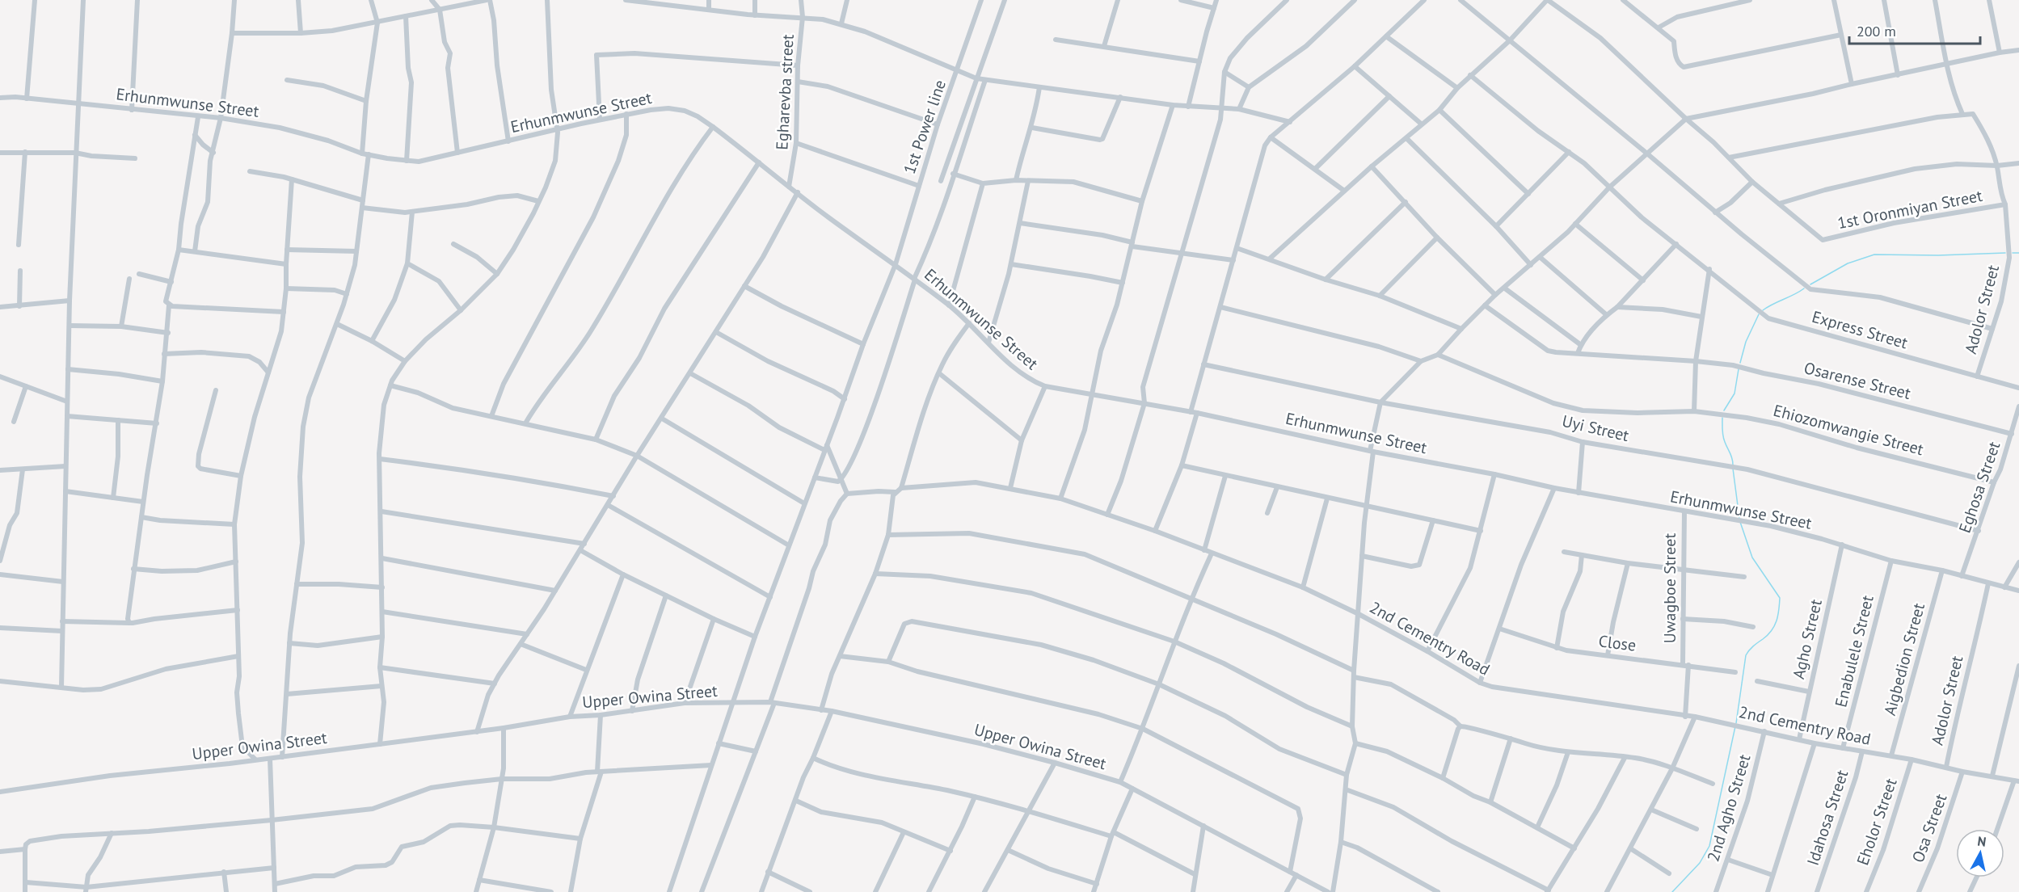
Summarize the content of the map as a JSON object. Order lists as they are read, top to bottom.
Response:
{
  "streets": {
    "street": [
      "Egharevba street",
      "Erhunmwunse Street",
      "1st Power line",
      "1st Oronmiyan Street",
      "Adolor Street",
      "Express Street",
      "Osarense Street",
      "Uyi Street",
      "Ehiozomwangie Street",
      "Eghosa Street",
      "Uwagboe Street",
      "2nd Cementry Road",
      "Agho Street",
      "Close",
      "Enabulele Street",
      "Aigbedion Street",
      "Upper Owina Street",
      "2nd Agho Street",
      "Idahosa Street",
      "Eholor Street",
      "Osa Street"
    ]
  },
  "crossings": [
    ["Egharevba street", "Erhunmwunse Street"],
    ["Erhunmwunse Street", "1st Power line"],
    ["Erhunmwunse Street", "Adolor Street"],
    ["Erhunmwunse Street", "Eghosa Street"],
    ["Erhunmwunse Street", "Uwagboe Street"],
    ["Erhunmwunse Street", "Agho Street"],
    ["Erhunmwunse Street", "Enabulele Street"],
    ["Erhunmwunse Street", "Aigbedion Street"],
    ["1st Power line", "Upper Owina Street"],
    ["1st Oronmiyan Street", "Adolor Street"],
    ["Adolor Street", "Express Street"],
    ["Adolor Street", "2nd Cementry Road"],
    ["Osarense Street", "Eghosa Street"],
    ["Uyi Street", "Eghosa Street"],
    ["Ehiozomwangie Street", "Eghosa Street"],
    ["Uwagboe Street", "2nd Cementry Road"],
    ["Uwagboe Street", "Close"],
    ["2nd Cementry Road", "Agho Street"],
    ["2nd Cementry Road", "Enabulele Street"],
    ["2nd Cementry Road", "Aigbedion Street"],
    ["2nd Cementry Road", "2nd Agho Street"],
    ["2nd Cementry Road", "Idahosa Street"],
    ["2nd Cementry Road", "Eholor Street"],
    ["2nd Cementry Road", "Osa Street"]
  ],
  "scale_bar": "200 m",
  "north": "top"
}
